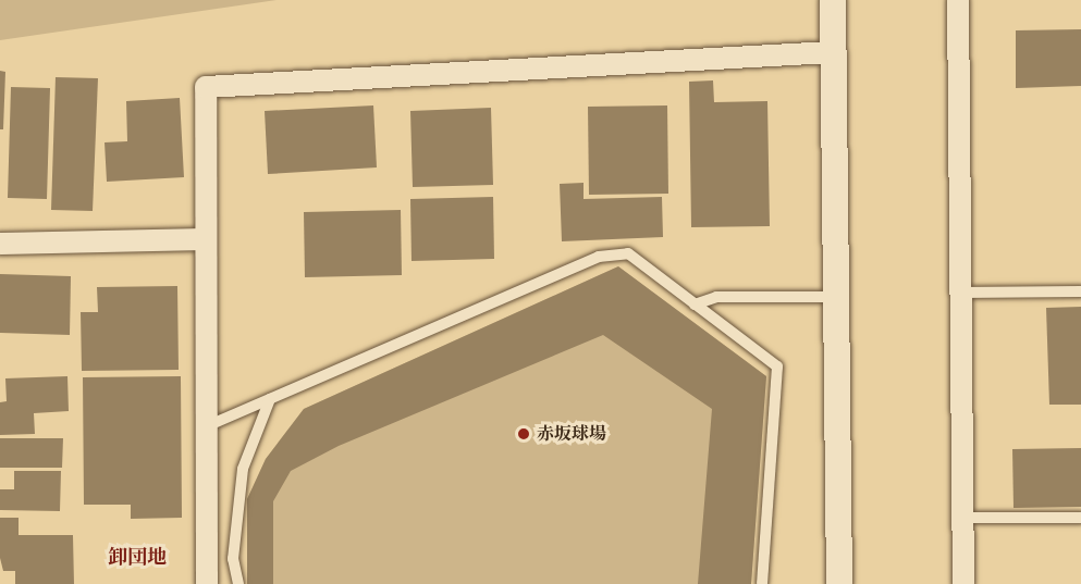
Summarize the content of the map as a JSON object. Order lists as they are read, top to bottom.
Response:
{
  "districts": ["卸団地"],
  "places": ["赤坂球場"]
}
